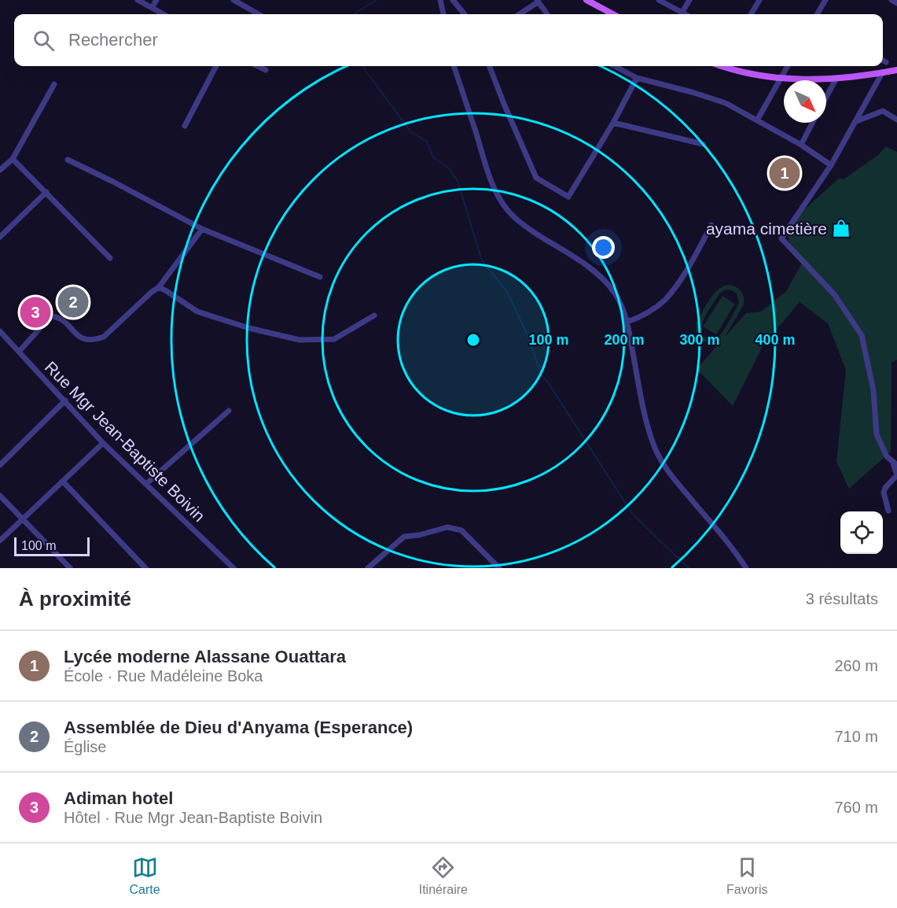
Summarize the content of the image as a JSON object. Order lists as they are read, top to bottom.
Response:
{
  "streets": {
    "street": ["Rue Mgr Jean-Baptiste Boivin"]
  },
  "places": {
    "shop": ["ayama cimetière"]
  },
  "scale_bar": "100 m",
  "north": "bottom right",
  "page": {
    "search": "Rechercher",
    "pins": ["1", "2", "3"],
    "scale": "100 m",
    "heading": ["À proximité", "3 résultats"],
    "list": [
      {
        "mark": "1",
        "name": "Lycée moderne Alassane Ouattara",
        "note": "École · Rue Madéleine Boka",
        "value": "260 m"
      },
      {
        "mark": "2",
        "name": "Assemblée de Dieu d'Anyama (Esperance)",
        "note": "Église",
        "value": "710 m"
      },
      {
        "mark": "3",
        "name": "Adiman hotel",
        "note": "Hôtel · Rue Mgr Jean-Baptiste Boivin",
        "value": "760 m"
      }
    ],
    "nav": ["Carte", "Itinéraire", "Favoris"]
  },
  "rings": [
    "100 m",
    "200 m",
    "300 m",
    "400 m"
  ]
}
